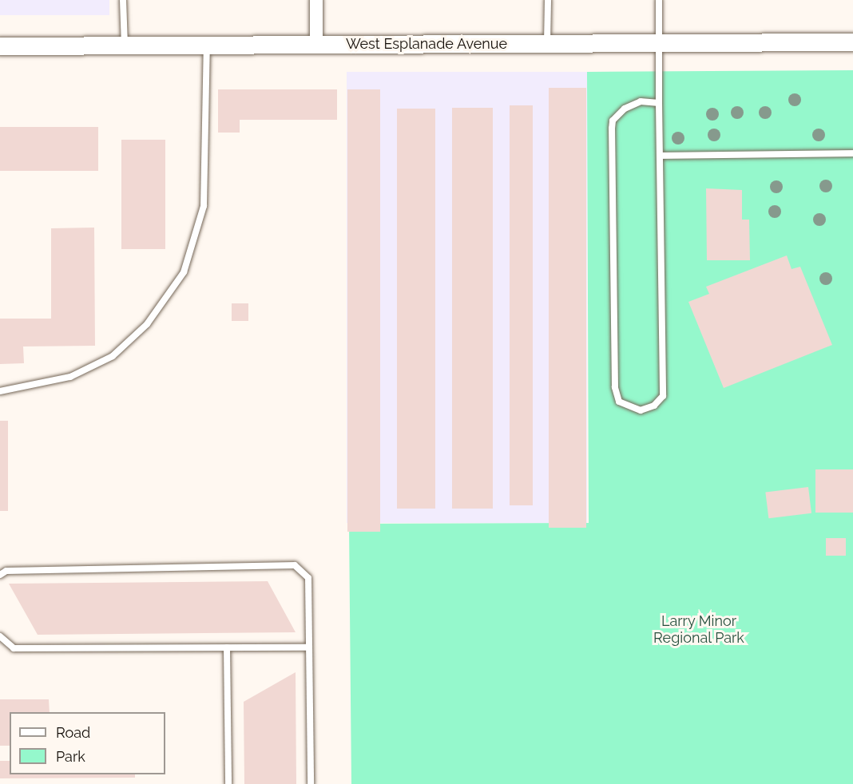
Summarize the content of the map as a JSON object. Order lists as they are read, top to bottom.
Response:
{
  "streets": {
    "main road": ["West Esplanade Avenue"]
  },
  "parks": ["Larry Minor Regional Park"],
  "legend": ["Road", "Park"]
}
